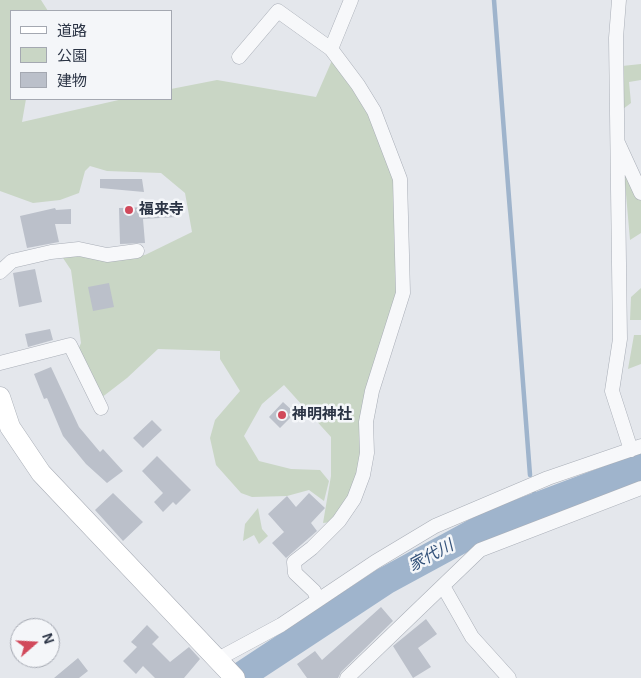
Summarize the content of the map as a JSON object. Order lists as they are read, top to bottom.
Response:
{
  "water": ["家代川"],
  "places": ["福来寺", "神明神社"],
  "legend": ["道路", "公園", "建物"],
  "north": "right"
}
